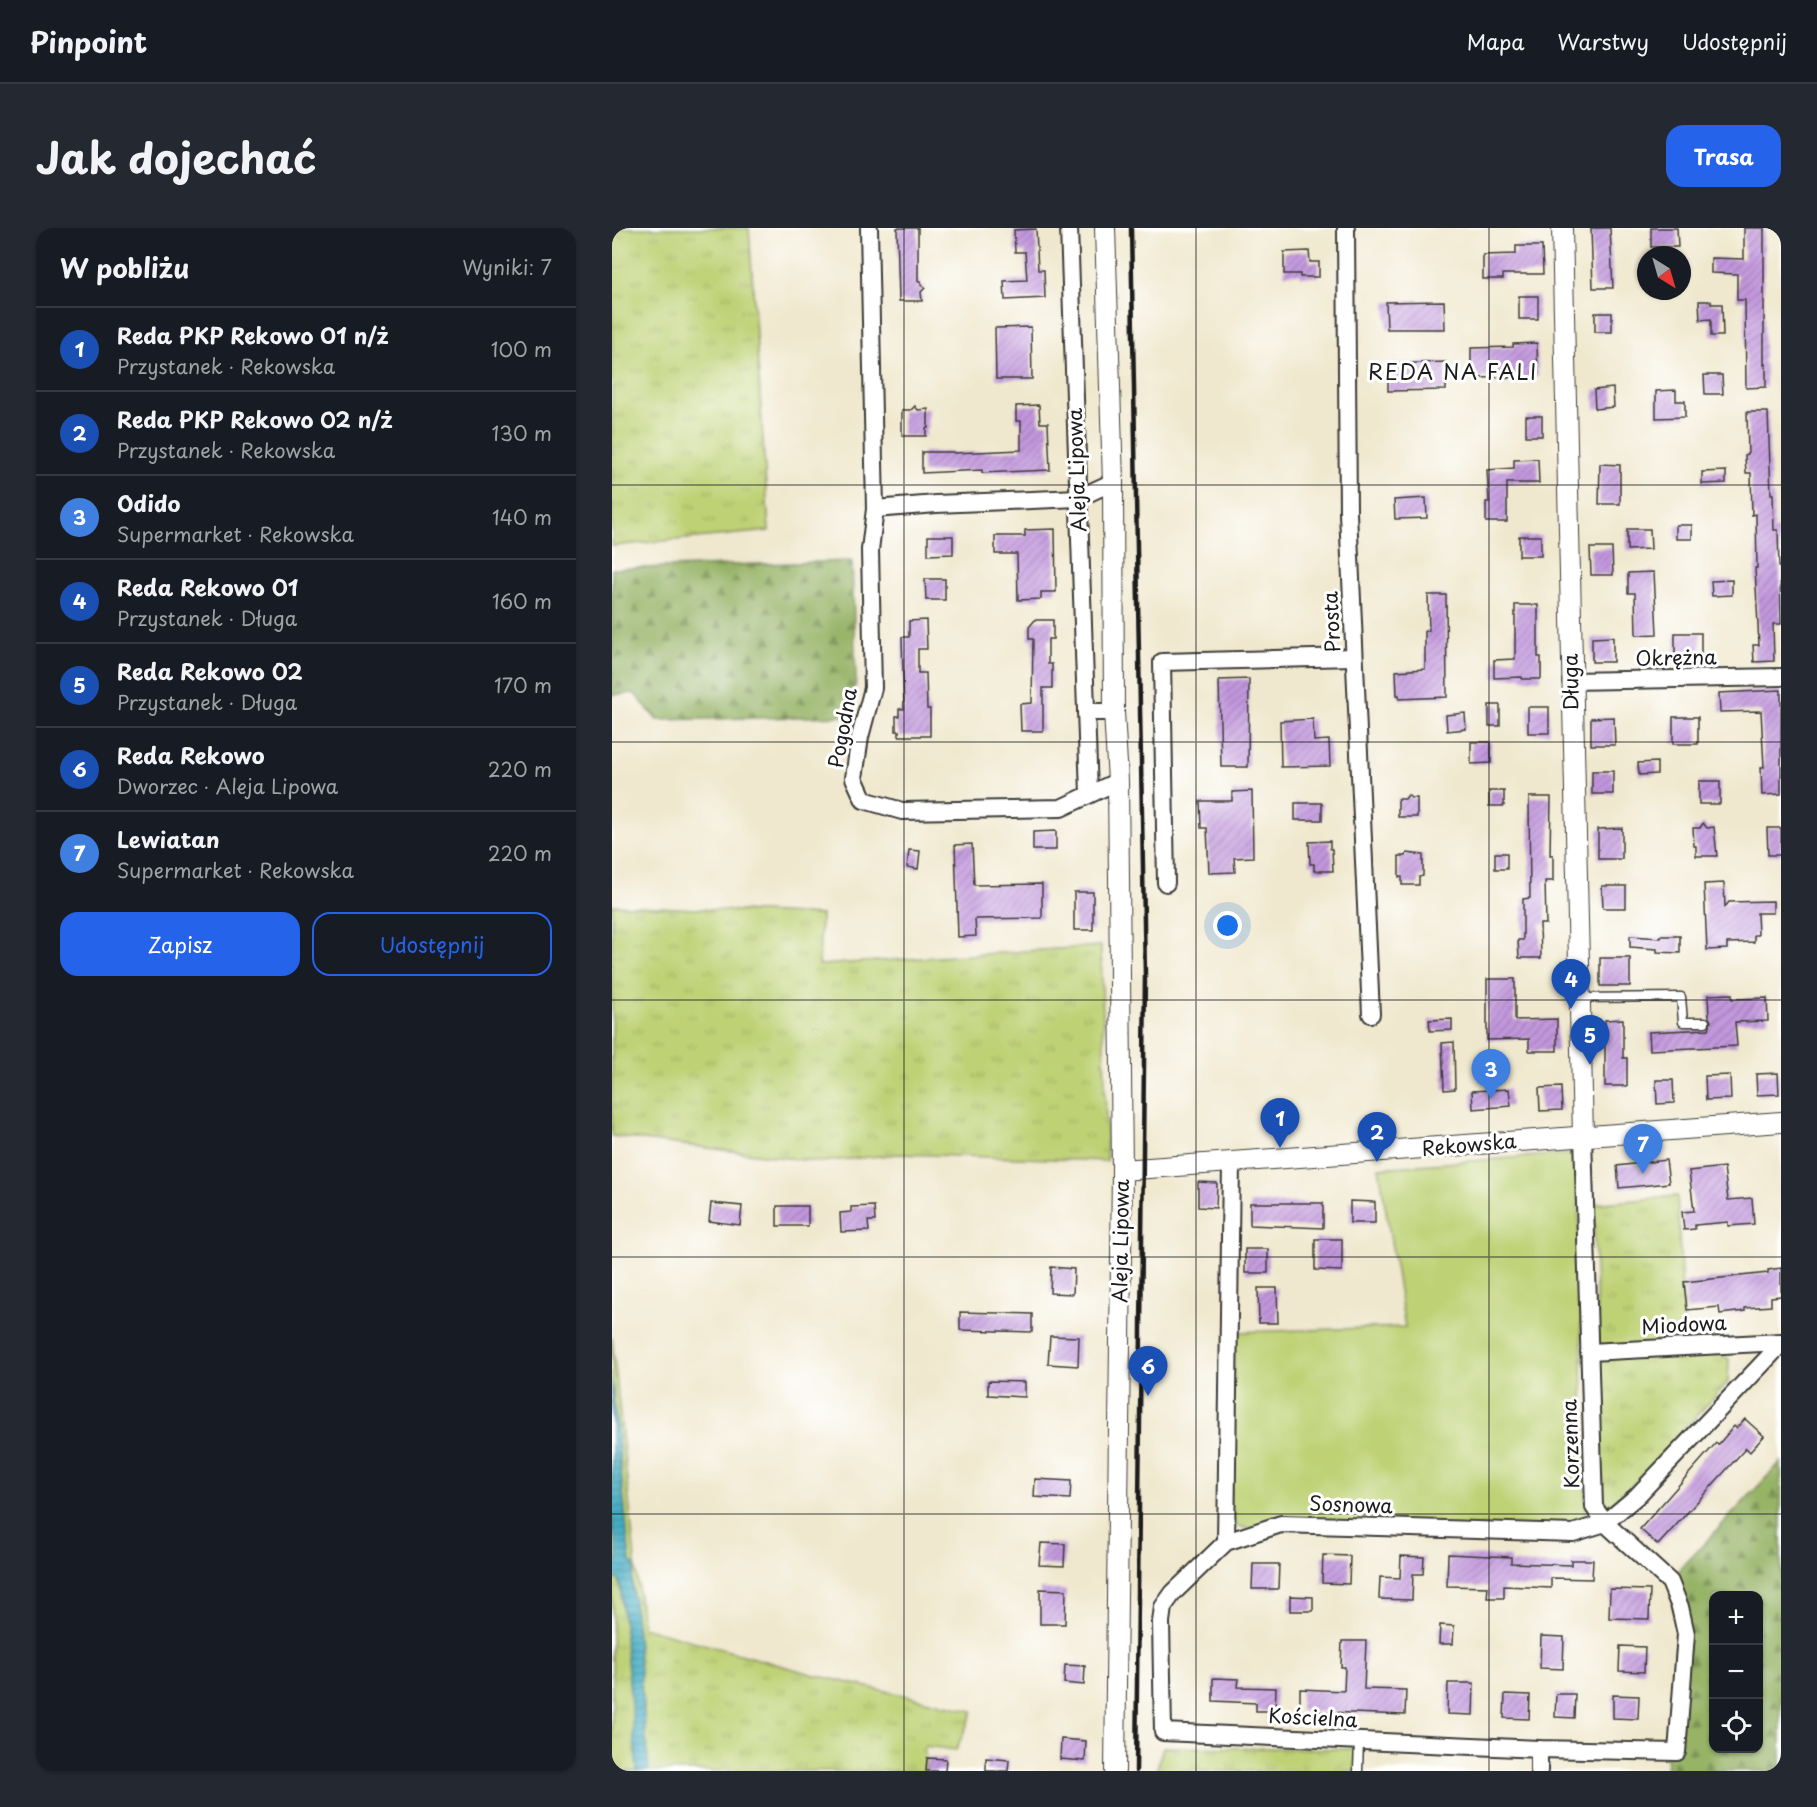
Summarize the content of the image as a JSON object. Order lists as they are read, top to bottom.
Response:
{
  "streets": {
    "street": [
      "Aleja Lipowa",
      "Prosta",
      "Okrężna",
      "Długa",
      "Pogodna",
      "Rekowska",
      "Miodowa",
      "Korzenna",
      "Sosnowa",
      "Kościelna"
    ]
  },
  "crossings": [
    ["Aleja Lipowa", "Pogodna"],
    ["Aleja Lipowa", "Rekowska"],
    ["Okrężna", "Długa"],
    ["Długa", "Rekowska"],
    ["Długa", "Korzenna"],
    ["Rekowska", "Korzenna"],
    ["Miodowa", "Korzenna"],
    ["Miodowa", "Sosnowa"],
    ["Korzenna", "Sosnowa"],
    ["Korzenna", "Kościelna"],
    ["Sosnowa", "Kościelna"]
  ],
  "districts": ["REDA NA FALI"],
  "north": "bottom right",
  "page": {
    "header": "Pinpoint",
    "nav": ["Mapa", "Warstwy", "Udostępnij"],
    "title": "Jak dojechać",
    "buttons": [
      "Trasa",
      ["Zapisz", "Udostępnij"]
    ],
    "heading": ["W pobliżu", "Wyniki: 7"],
    "list": [
      {
        "mark": "1",
        "name": "Reda PKP Rekowo 01 n/ż",
        "note": "Przystanek · Rekowska",
        "value": "100 m"
      },
      {
        "mark": "2",
        "name": "Reda PKP Rekowo 02 n/ż",
        "note": "Przystanek · Rekowska",
        "value": "130 m"
      },
      {
        "mark": "3",
        "name": "Odido",
        "note": "Supermarket · Rekowska",
        "value": "140 m"
      },
      {
        "mark": "4",
        "name": "Reda Rekowo 01",
        "note": "Przystanek · Długa",
        "value": "160 m"
      },
      {
        "mark": "5",
        "name": "Reda Rekowo 02",
        "note": "Przystanek · Długa",
        "value": "170 m"
      },
      {
        "mark": "6",
        "name": "Reda Rekowo",
        "note": "Dworzec · Aleja Lipowa",
        "value": "220 m"
      },
      {
        "mark": "7",
        "name": "Lewiatan",
        "note": "Supermarket · Rekowska",
        "value": "220 m"
      }
    ],
    "pins": [
      "4",
      "5",
      "3",
      "1",
      "2",
      "7",
      "6"
    ],
    "map_buttons": ["+", "−"]
  }
}
